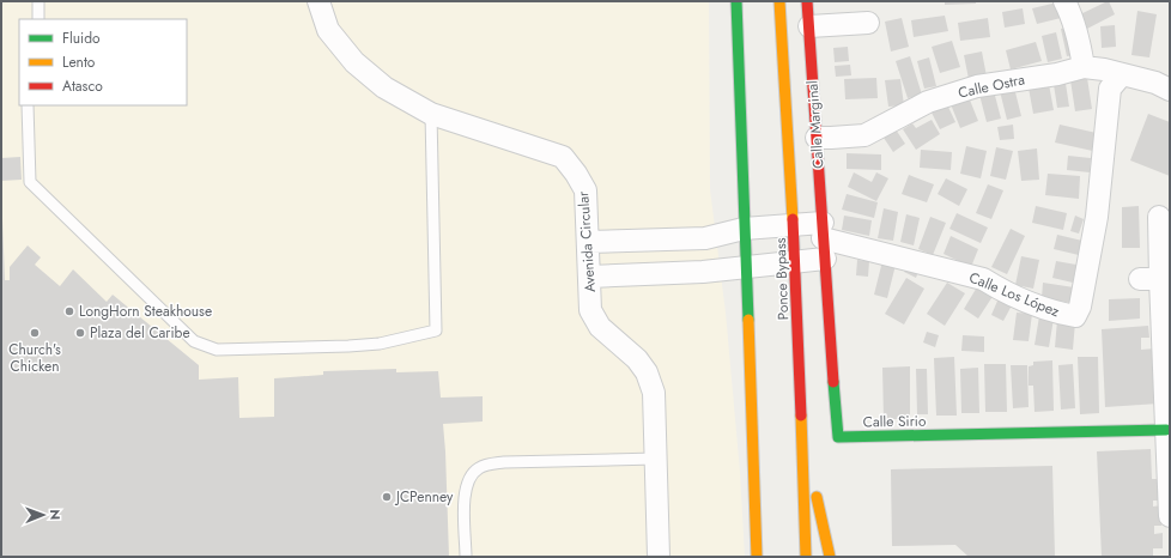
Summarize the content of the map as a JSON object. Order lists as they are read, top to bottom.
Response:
{
  "streets": {
    "main road": ["Calle Marginal", "Ponce Bypass", "Calle Sirio"],
    "street": ["Calle Ostra", "Avenida Circular", "Calle Los López"]
  },
  "crossings": [
    ["Calle Ostra", "Calle Marginal"],
    ["Calle Ostra", "Calle Los López"],
    ["Calle Marginal", "Calle Los López"],
    ["Calle Marginal", "Calle Sirio"],
    ["Calle Los López", "Calle Sirio"]
  ],
  "places": [
    "LongHorn Steakhouse",
    "Church's Chicken",
    "Plaza del Caribe",
    "JCPenney"
  ],
  "legend": ["Fluido", "Lento", "Atasco"],
  "north": "right"
}
